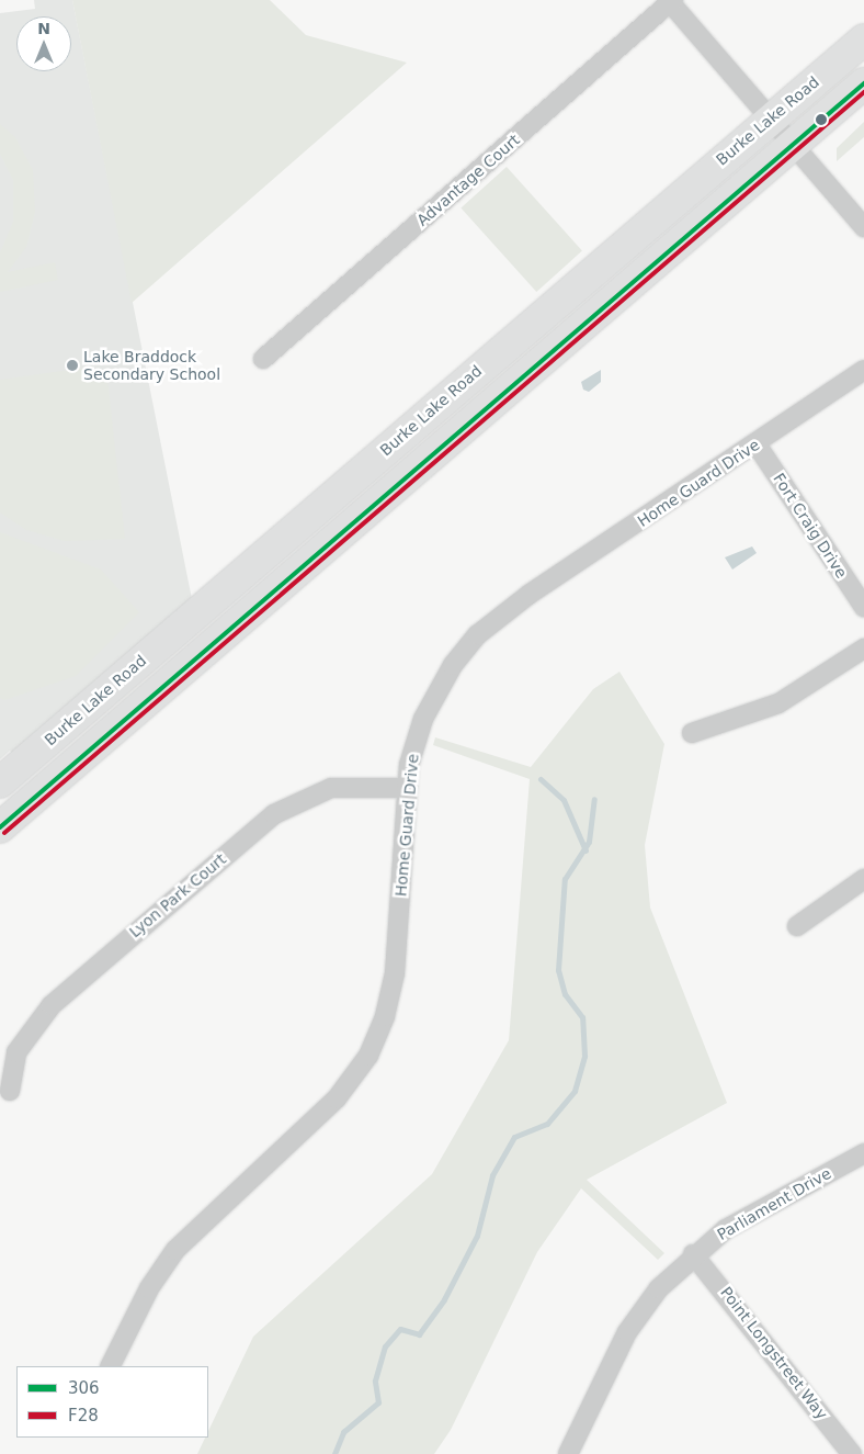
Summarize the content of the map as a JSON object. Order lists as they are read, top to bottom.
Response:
{
  "streets": {
    "main road": ["Burke Lake Road"],
    "street": [
      "Advantage Court",
      "Home Guard Drive",
      "Fort Craig Drive",
      "Lyon Park Court",
      "Parliament Drive",
      "Point Longstreet Way"
    ]
  },
  "crossings": [
    ["Home Guard Drive", "Fort Craig Drive"],
    ["Home Guard Drive", "Lyon Park Court"],
    ["Parliament Drive", "Point Longstreet Way"]
  ],
  "places": ["Lake Braddock Secondary School"],
  "lines": ["transit line 306", "transit line F28"],
  "legend": ["306", "F28"],
  "north": "top"
}
